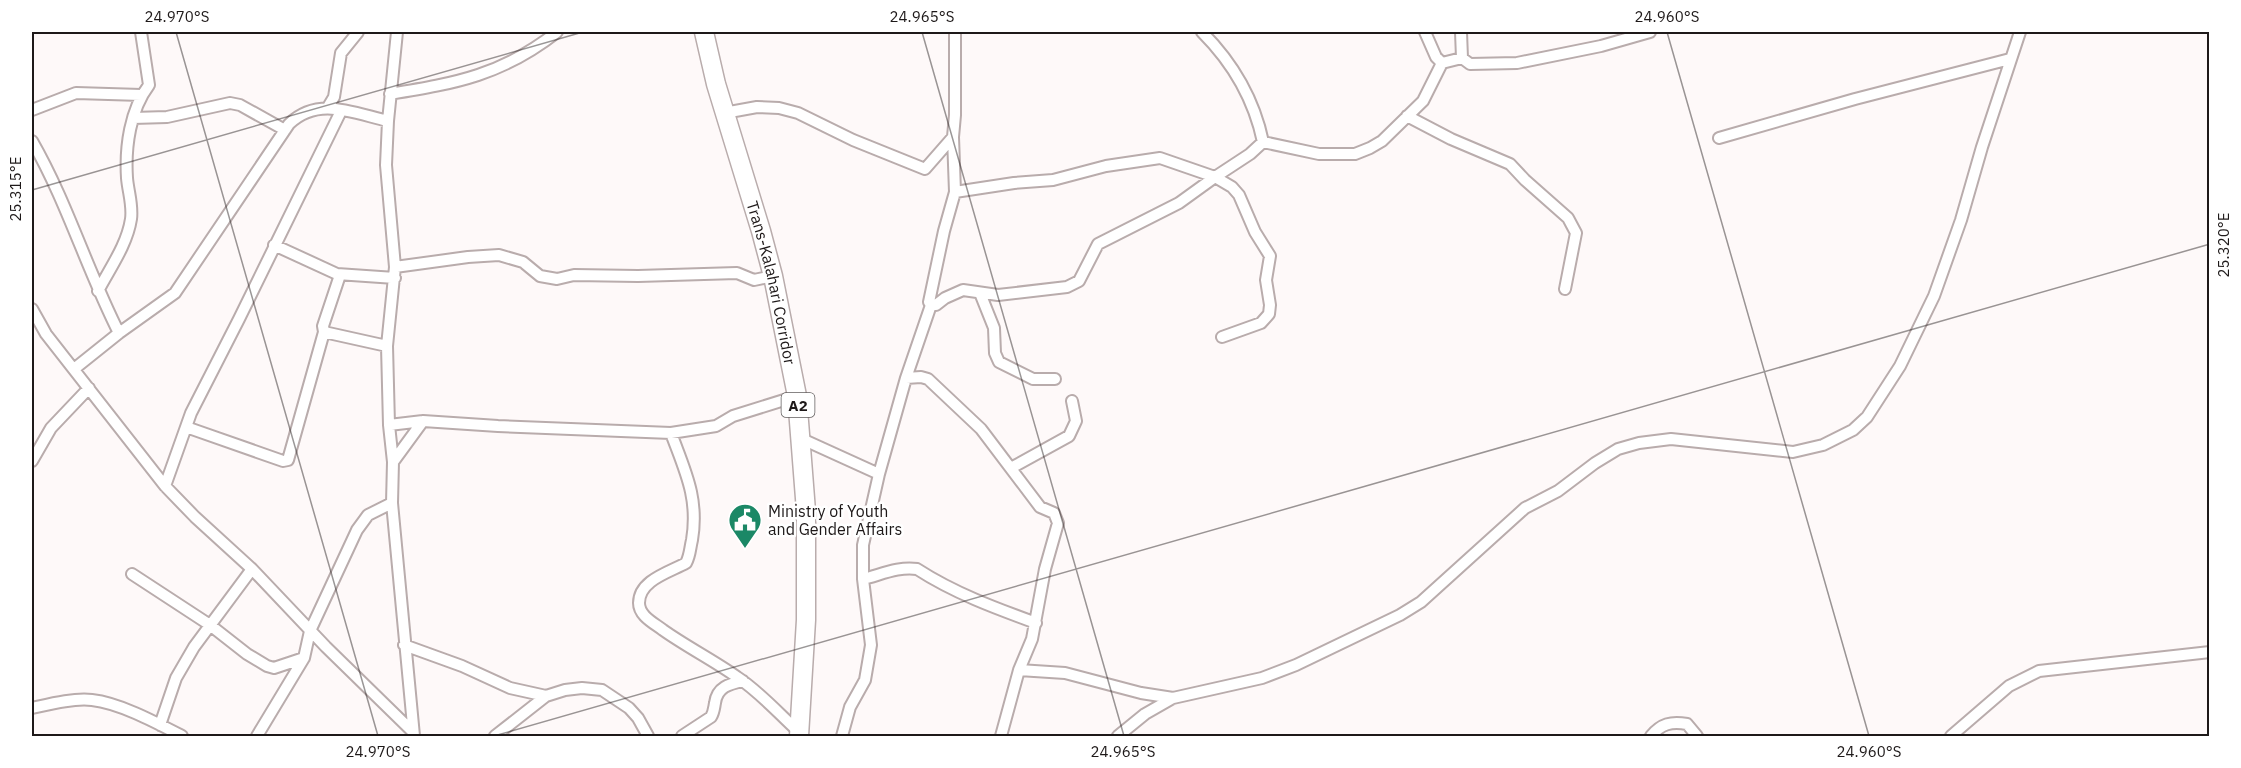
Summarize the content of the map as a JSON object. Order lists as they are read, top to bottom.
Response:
{
  "streets": {
    "highway": ["Trans-Kalahari Corridor", "A2"]
  },
  "places": {
    "public building": ["Ministry of Youth and Gender Affairs"]
  },
  "coordinates": [
    "24.970°S",
    "24.965°S",
    "24.960°S",
    "25.315°E",
    "25.320°E"
  ]
}
